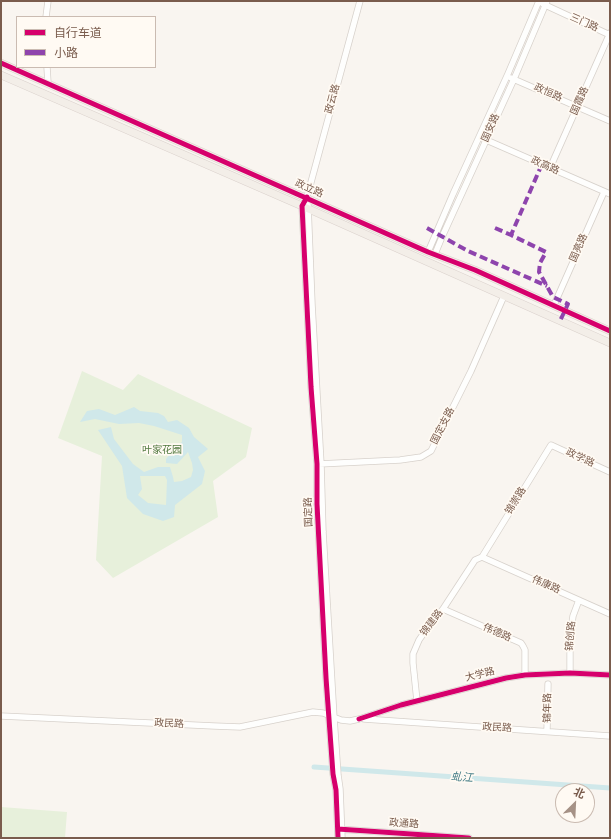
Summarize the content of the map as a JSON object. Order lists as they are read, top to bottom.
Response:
{
  "streets": {
    "main road": ["政立路"],
    "street": [
      "三门路",
      "政恒路",
      "政云路",
      "国霞路",
      "国安路",
      "政高路",
      "国亮路",
      "国定支路",
      "政学路",
      "锦崇路",
      "国定路",
      "伟康路",
      "锦建路",
      "伟德路",
      "锦创路",
      "大学路",
      "锦年路",
      "政民路",
      "政通路"
    ]
  },
  "crossings": [
    ["三门路", "国霞路"],
    ["三门路", "国安路"],
    ["政恒路", "国霞路"],
    ["政恒路", "国安路"],
    ["政云路", "政立路"],
    ["政云路", "国定路"],
    ["国霞路", "政高路"],
    ["国安路", "政高路"],
    ["国安路", "政立路"],
    ["政高路", "国亮路"],
    ["政立路", "国亮路"],
    ["政立路", "国定支路"],
    ["政立路", "国定路"],
    ["国定支路", "国定路"],
    ["政学路", "锦崇路"],
    ["锦崇路", "伟康路"],
    ["锦崇路", "锦建路"],
    ["国定路", "大学路"],
    ["国定路", "政民路"],
    ["国定路", "政通路"],
    ["伟康路", "锦建路"],
    ["伟康路", "锦创路"],
    ["锦建路", "伟德路"],
    ["锦建路", "大学路"],
    ["伟德路", "大学路"],
    ["锦创路", "大学路"],
    ["大学路", "政民路"],
    ["锦年路", "政民路"]
  ],
  "water": ["虬江"],
  "parks": ["叶家花园"],
  "legend": ["自行车道", "小路"],
  "north": "top right"
}
